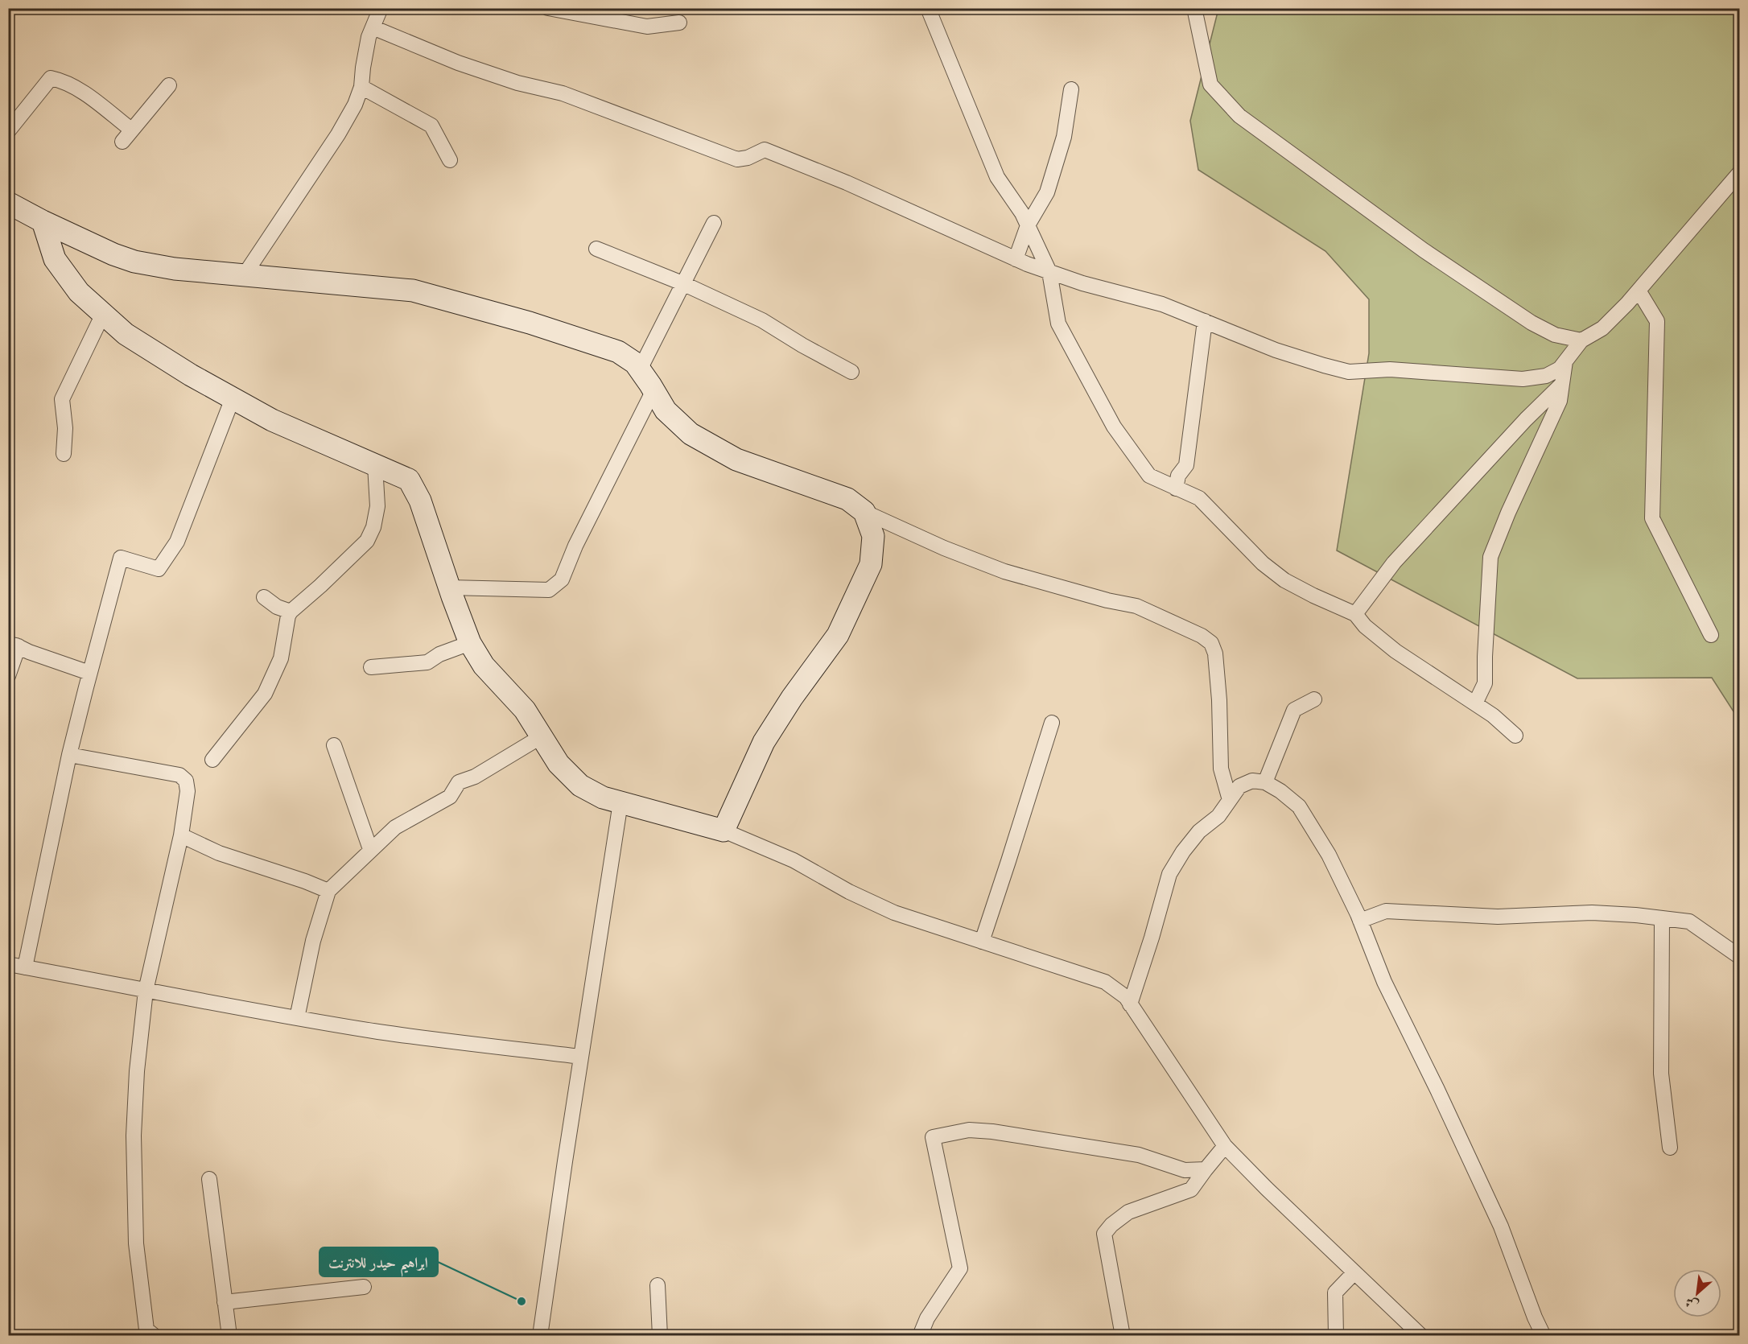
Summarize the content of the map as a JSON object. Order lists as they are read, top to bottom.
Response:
{
  "places": ["ابراهيم حيدر للانترنت"],
  "north": "bottom left"
}
